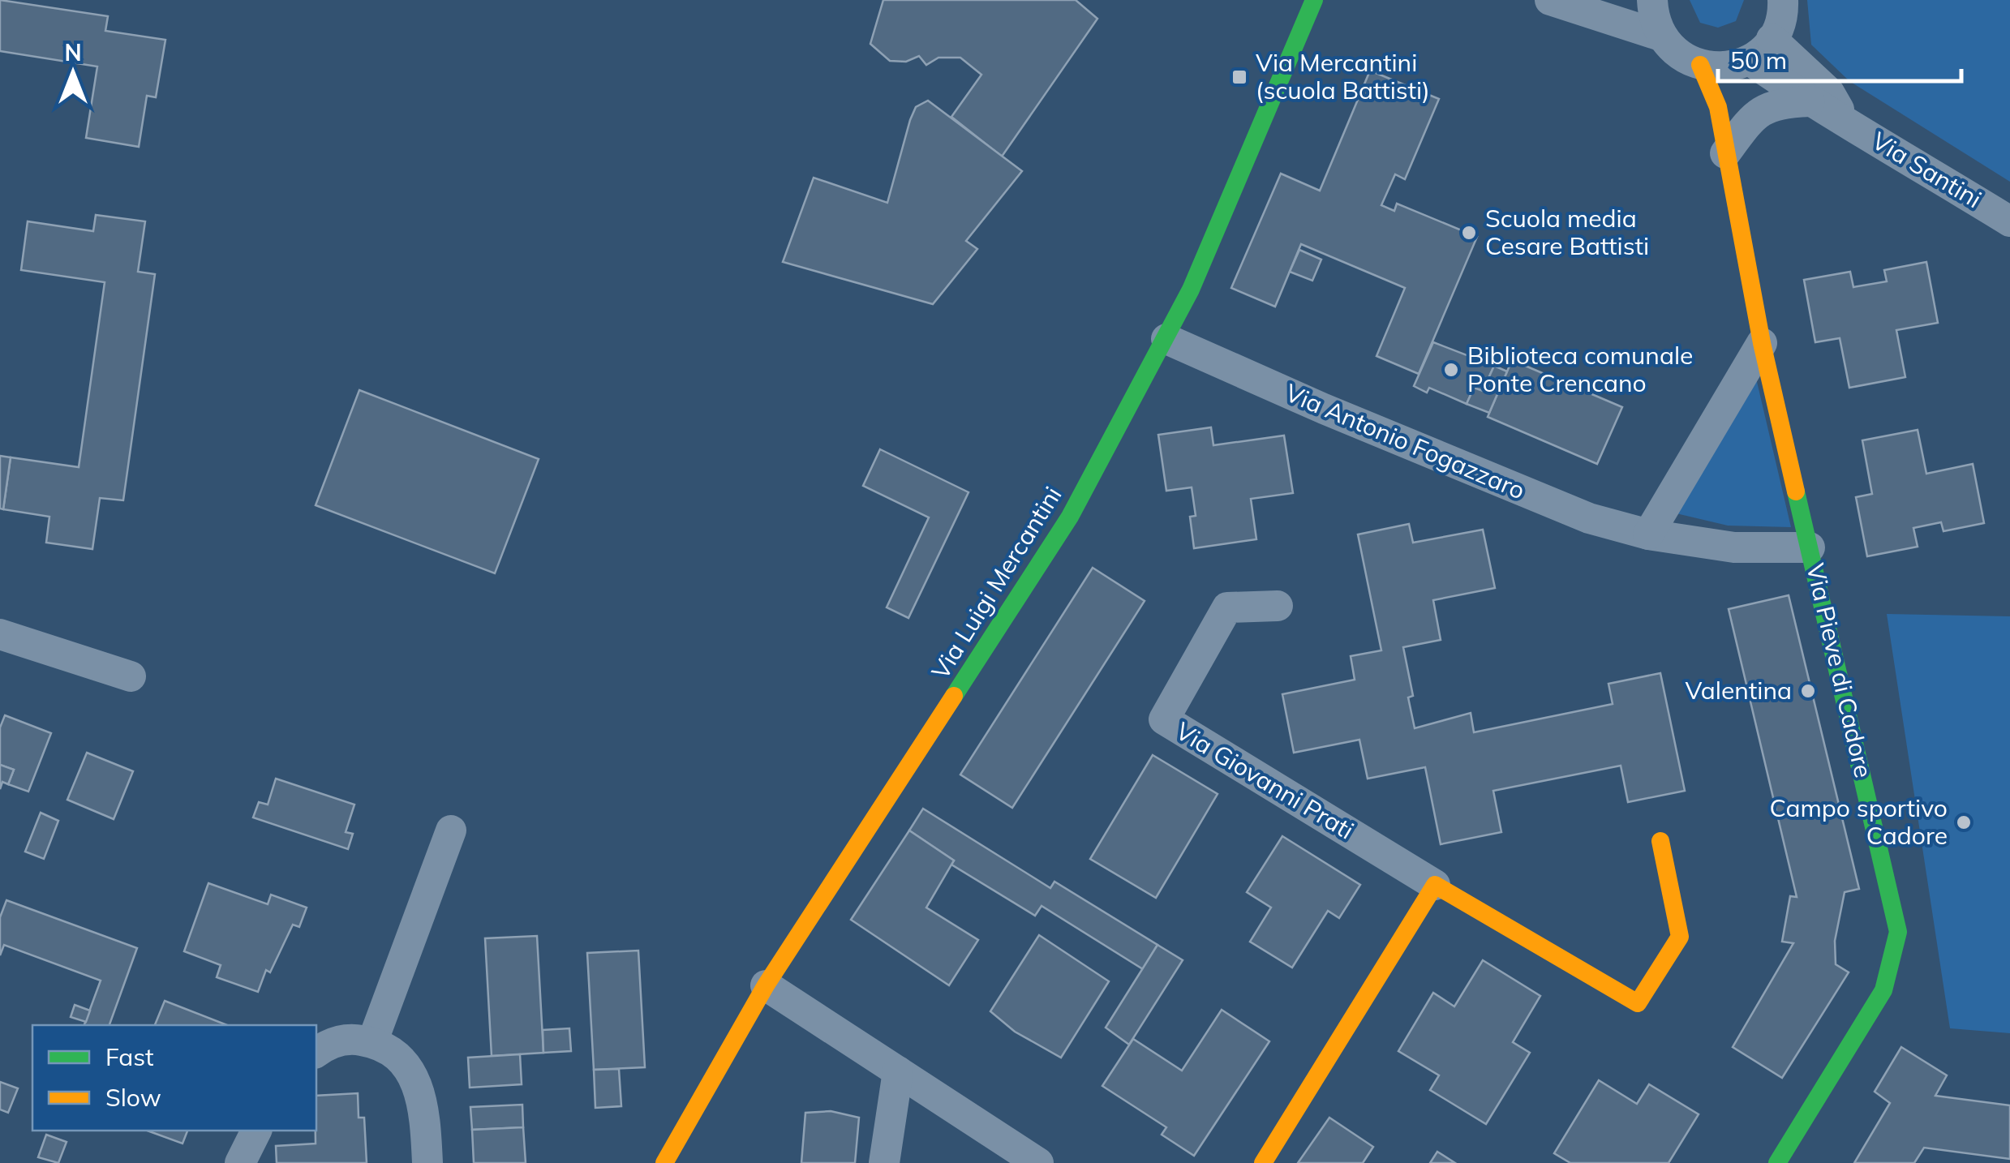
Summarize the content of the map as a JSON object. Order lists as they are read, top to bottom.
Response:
{
  "streets": {
    "street": [
      "Via Santini",
      "Via Antonio Fogazzaro",
      "Via Luigi Mercantini",
      "Via Pieve di Cadore",
      "Via Giovanni Prati"
    ]
  },
  "crossings": [
    ["Via Santini", "Via Pieve di Cadore"],
    ["Via Antonio Fogazzaro", "Via Luigi Mercantini"],
    ["Via Antonio Fogazzaro", "Via Pieve di Cadore"]
  ],
  "places": {
    "transit": ["Via Mercantini (scuola Battisti)"],
    "other": [
      "Scuola media Cesare Battisti",
      "Biblioteca comunale Ponte Crencano",
      "Valentina",
      "Campo sportivo Cadore"
    ]
  },
  "legend": ["Fast", "Slow"],
  "scale_bar": "50 m",
  "north": "top"
}
